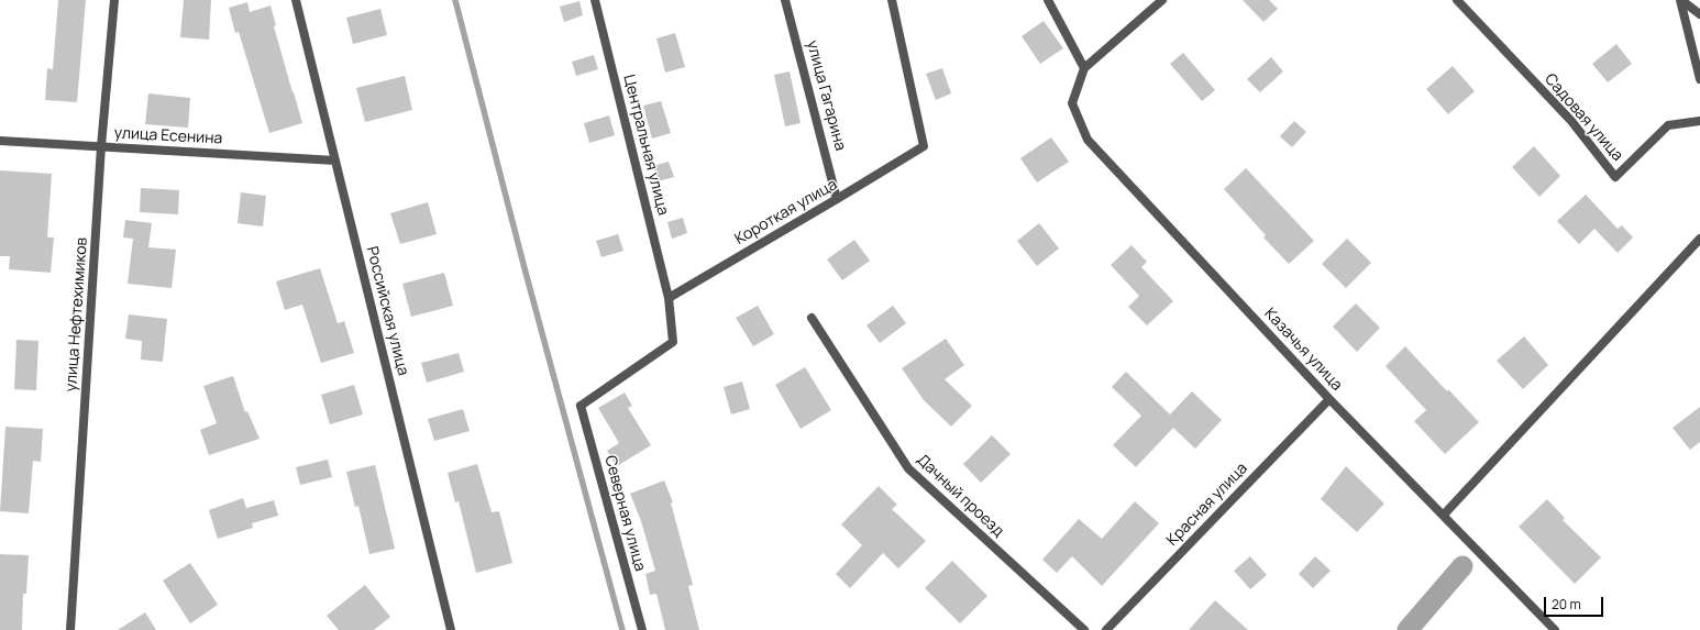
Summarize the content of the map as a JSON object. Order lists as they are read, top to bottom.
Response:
{
  "streets": {
    "street": [
      "улица Гагарина",
      "Садовая улица",
      "улица Есенина",
      "Центральная улица",
      "Короткая улица",
      "Российская улица",
      "улица Нефтехимиков",
      "Казачья улица",
      "Дачный проезд",
      "Красная улица",
      "Северная улица"
    ]
  },
  "crossings": [
    ["улица Гагарина", "Короткая улица"],
    ["улица Есенина", "Российская улица"],
    ["улица Есенина", "улица Нефтехимиков"],
    ["Центральная улица", "Короткая улица"],
    ["Центральная улица", "Северная улица"],
    ["Короткая улица", "Северная улица"],
    ["Казачья улица", "Красная улица"]
  ],
  "scale_bar": "20 m"
}
